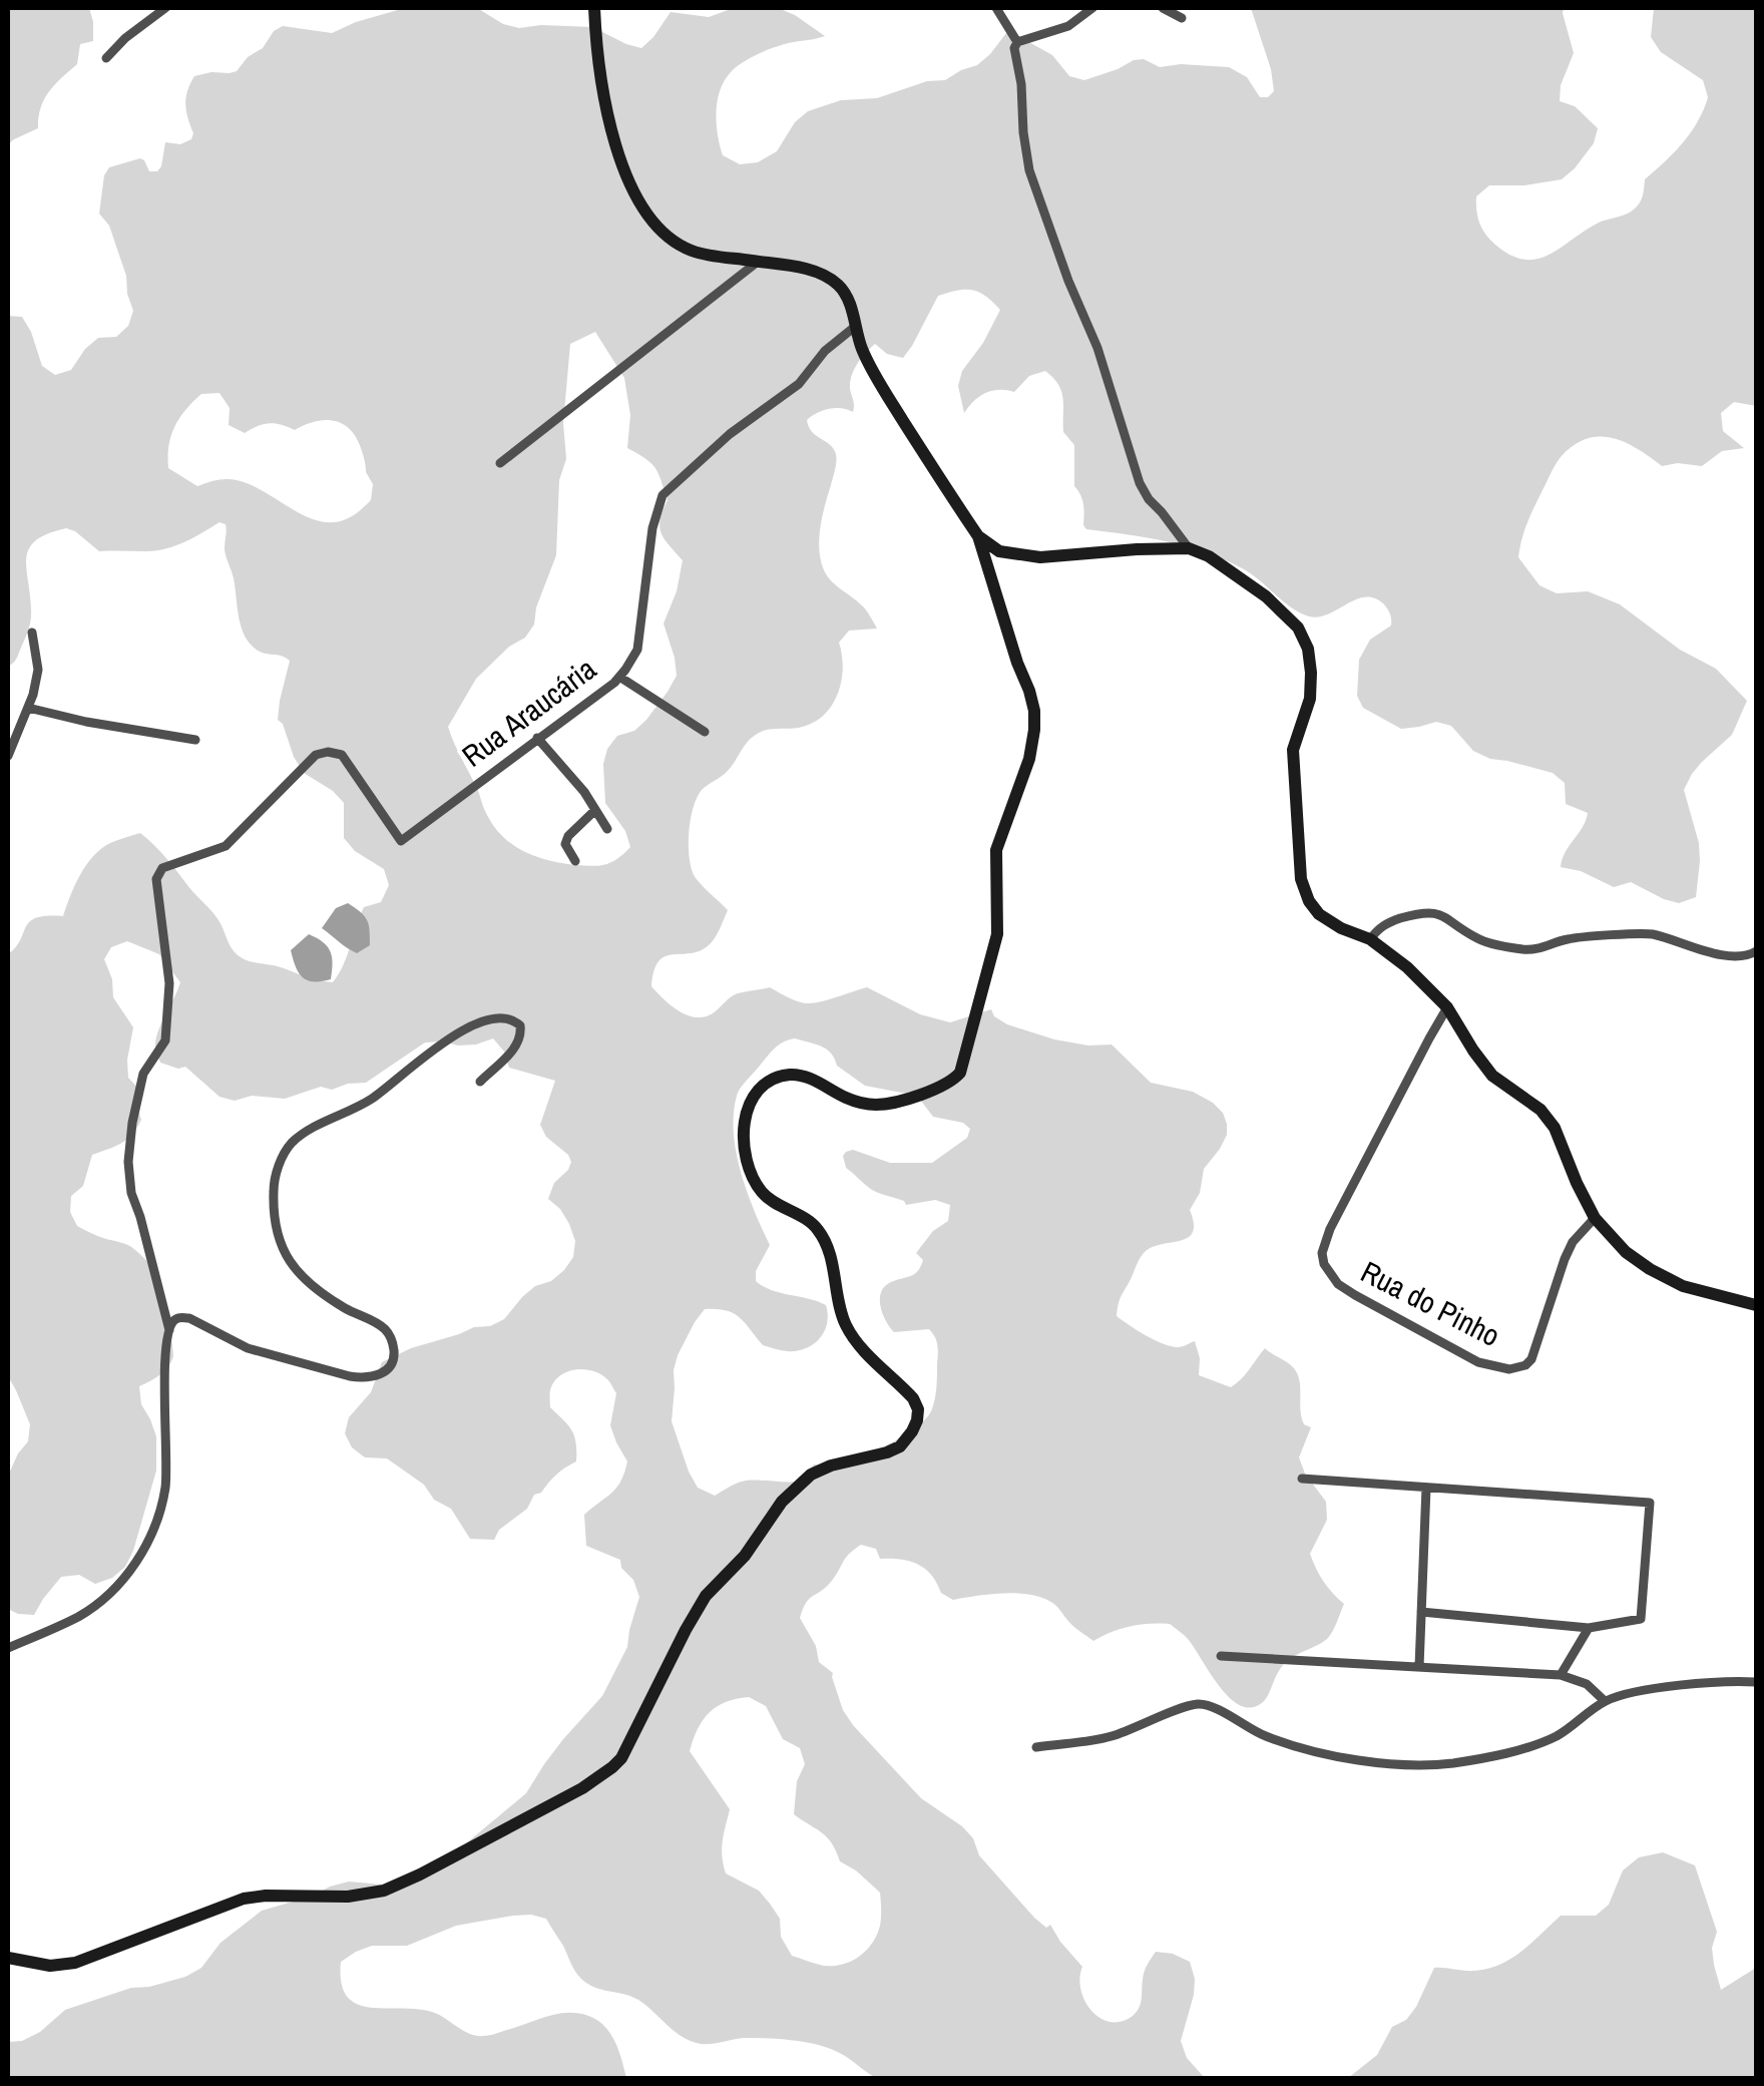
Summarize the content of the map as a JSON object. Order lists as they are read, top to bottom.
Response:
{
  "streets": {
    "street": ["Rua Araucária", "Rua do Pinho"]
  }
}
